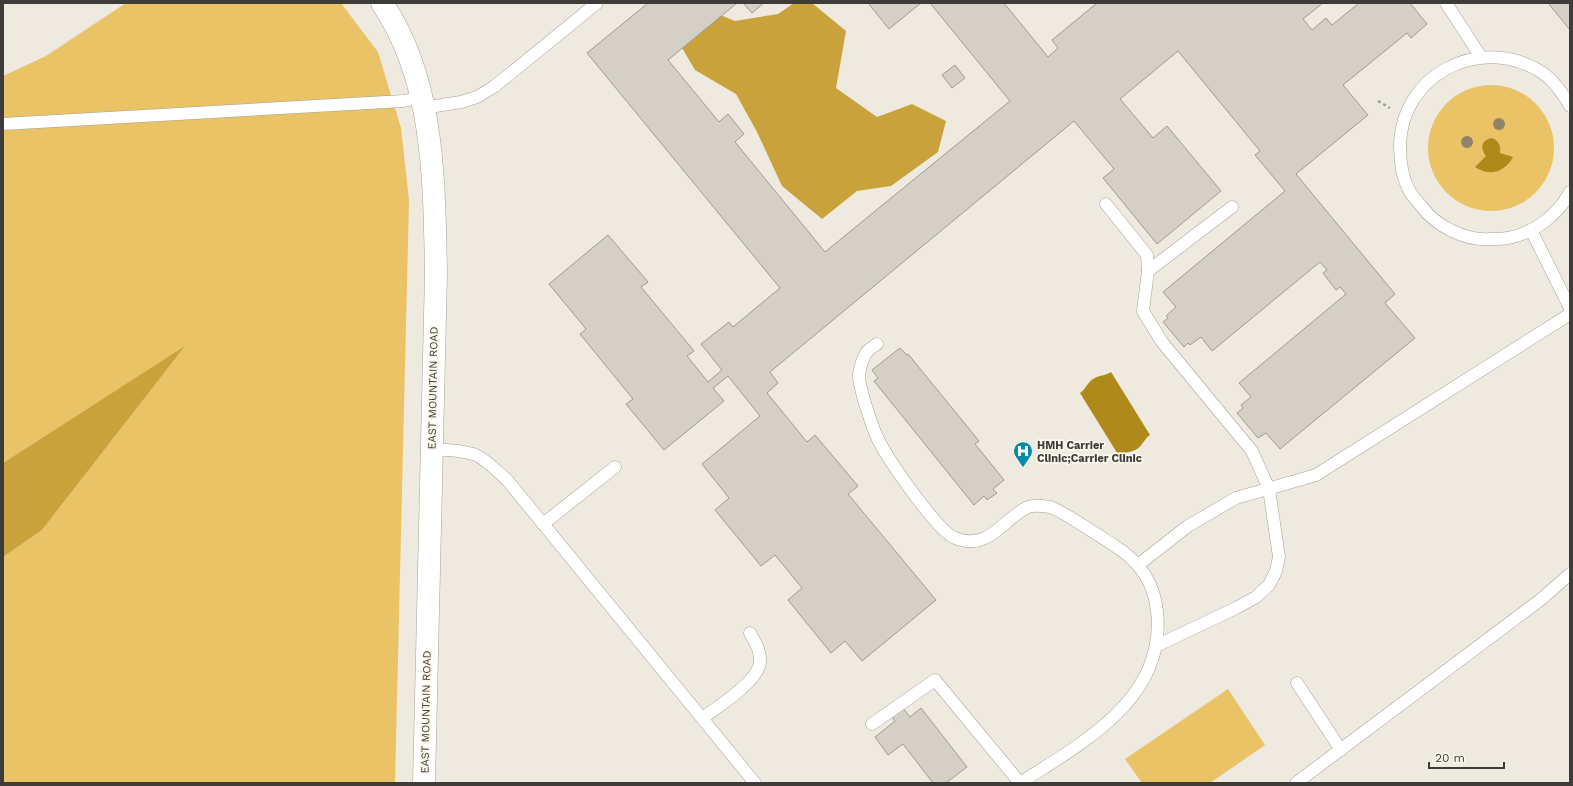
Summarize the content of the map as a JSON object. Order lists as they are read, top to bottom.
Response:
{
  "streets": {
    "street": ["EAST MOUNTAIN ROAD"]
  },
  "places": {
    "hospital": ["HMH Carrier Clinic;Carrier Clinic"]
  },
  "scale_bar": "20 m"
}
